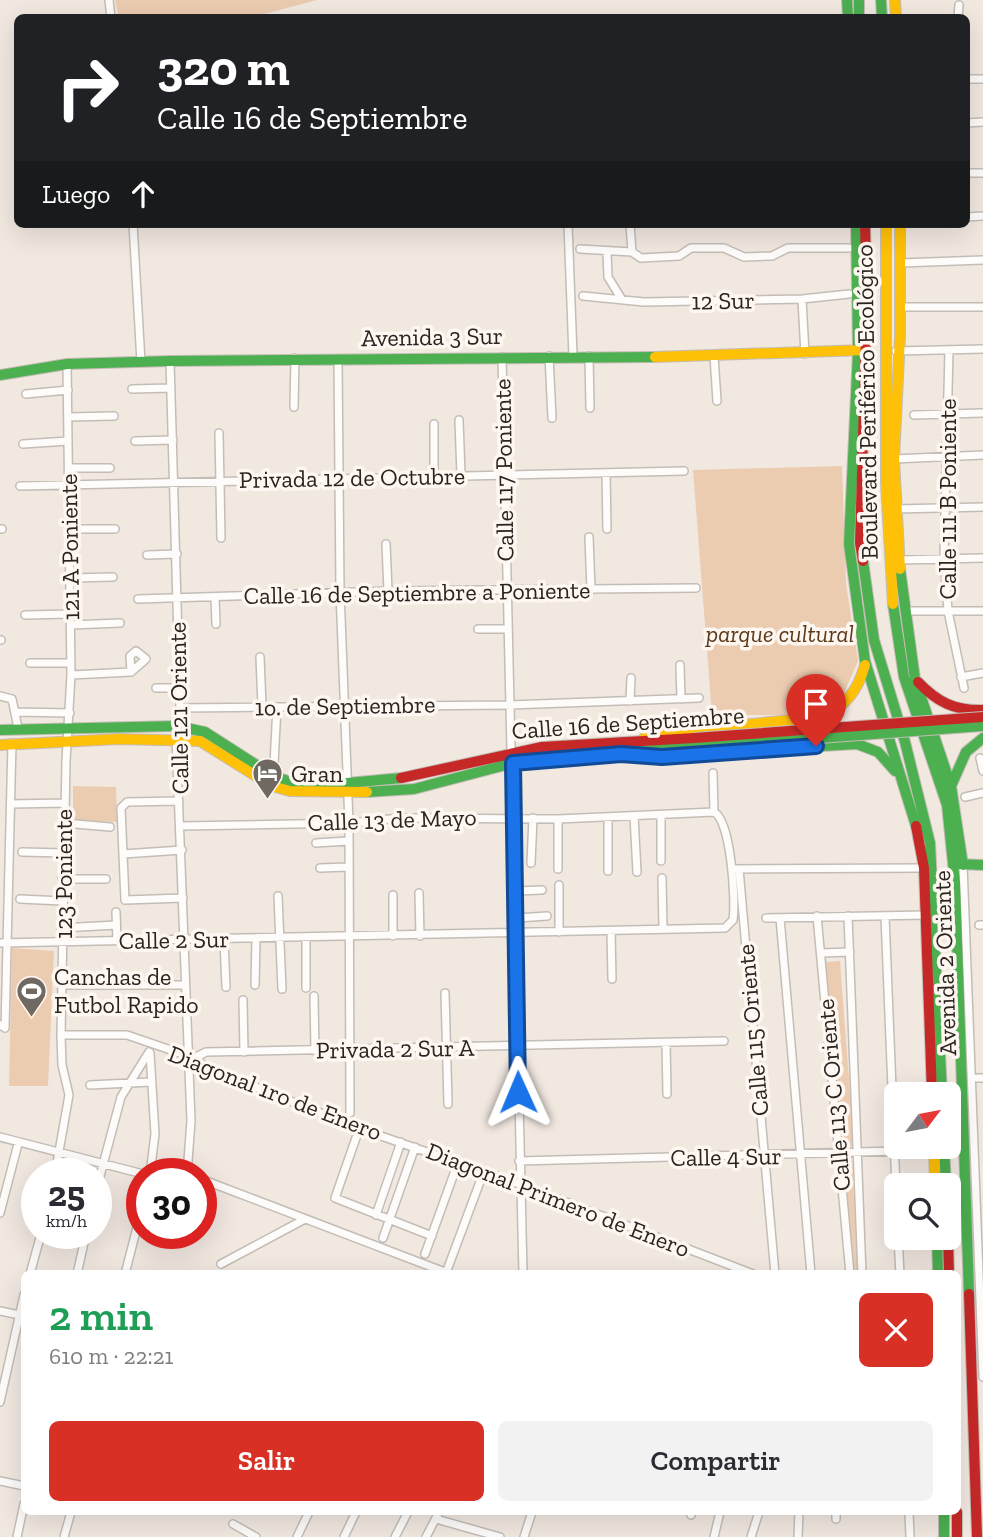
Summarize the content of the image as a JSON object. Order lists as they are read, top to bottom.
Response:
{
  "streets": {
    "main road": [
      "Avenida 3 Sur",
      "Boulevard Periférico Ecológico",
      "Calle 16 de Septiembre",
      "Avenida 2 Oriente"
    ],
    "street": [
      "12 Sur",
      "Calle 117 Poniente",
      "Privada 12 de Octubre",
      "Calle 111 B Poniente",
      "121 A Poniente",
      "Calle 16 de Septiembre a Poniente",
      "1o. de Septiembre",
      "Calle 121 Oriente",
      "Calle 13 de Mayo",
      "123 Poniente",
      "Calle 2 Sur",
      "Calle 115 Oriente",
      "Privada 2 Sur A",
      "Diagonal 1ro de Enero",
      "Calle 113 C Oriente",
      "Calle 4 Sur",
      "Diagonal Primero de Enero"
    ]
  },
  "crossings": [
    ["Avenida 3 Sur", "Boulevard Periférico Ecológico"],
    ["Avenida 3 Sur", "Calle 117 Poniente"],
    ["Avenida 3 Sur", "121 A Poniente"],
    ["Avenida 3 Sur", "Calle 121 Oriente"],
    ["Boulevard Periférico Ecológico", "Avenida 2 Oriente"],
    ["Calle 117 Poniente", "Privada 12 de Octubre"],
    ["Calle 117 Poniente", "Calle 16 de Septiembre a Poniente"],
    ["Calle 117 Poniente", "1o. de Septiembre"],
    ["Calle 117 Poniente", "Calle 16 de Septiembre"],
    ["Calle 117 Poniente", "Calle 13 de Mayo"],
    ["Calle 117 Poniente", "Calle 2 Sur"],
    ["Calle 117 Poniente", "Privada 2 Sur A"],
    ["Calle 117 Poniente", "Calle 4 Sur"],
    ["Calle 117 Poniente", "Diagonal Primero de Enero"],
    ["Privada 12 de Octubre", "121 A Poniente"],
    ["Privada 12 de Octubre", "Calle 121 Oriente"],
    ["121 A Poniente", "Calle 16 de Septiembre"],
    ["121 A Poniente", "123 Poniente"],
    ["Calle 16 de Septiembre a Poniente", "Calle 121 Oriente"],
    ["1o. de Septiembre", "Calle 121 Oriente"],
    ["Calle 121 Oriente", "Calle 16 de Septiembre"],
    ["Calle 121 Oriente", "Calle 13 de Mayo"],
    ["Calle 121 Oriente", "Calle 2 Sur"],
    ["Calle 121 Oriente", "Privada 2 Sur A"],
    ["Calle 121 Oriente", "Diagonal 1ro de Enero"],
    ["Calle 16 de Septiembre", "123 Poniente"],
    ["Calle 13 de Mayo", "Calle 115 Oriente"],
    ["123 Poniente", "Calle 2 Sur"],
    ["123 Poniente", "Diagonal 1ro de Enero"],
    ["Calle 2 Sur", "Calle 115 Oriente"],
    ["Calle 115 Oriente", "Calle 4 Sur"],
    ["Privada 2 Sur A", "Diagonal 1ro de Enero"],
    ["Diagonal 1ro de Enero", "Diagonal Primero de Enero"],
    ["Calle 113 C Oriente", "Calle 4 Sur"]
  ],
  "parks": ["parque cultural"],
  "places": {
    "hotel": ["Gran"],
    "sports": ["Canchas de Futbol Rapido"]
  },
  "north": "top right",
  "page": {
    "turn": ["320 m", "Calle 16 de Septiembre"],
    "then": "Luego",
    "speed": "25 km/h",
    "limit": "30",
    "heading": ["2 min", "610 m · 22:21"],
    "buttons": ["Salir", "Compartir"]
  }
}
